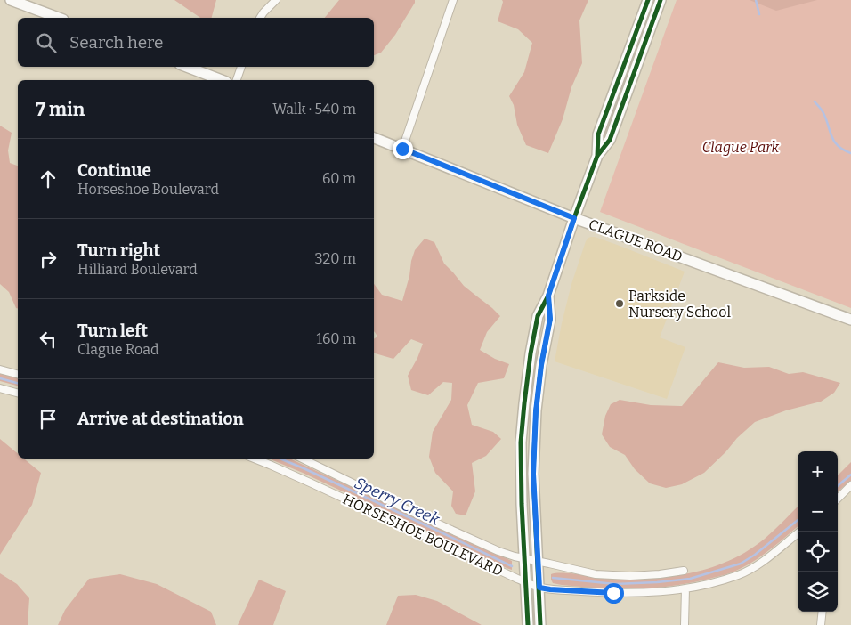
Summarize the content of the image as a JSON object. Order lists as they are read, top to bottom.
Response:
{
  "streets": {
    "main road": ["CLAGUE ROAD"],
    "street": ["HORSESHOE BOULEVARD"]
  },
  "water": ["Sperry Creek"],
  "parks": ["Clague Park"],
  "places": ["Parkside Nursery School"],
  "page": {
    "search": "Search here",
    "heading": ["7 min", "Walk · 540 m"],
    "list": [
      ["Continue", "Horseshoe Boulevard", "60 m"],
      ["Turn right", "Hilliard Boulevard", "320 m"],
      ["Turn left", "Clague Road", "160 m"],
      "Arrive at destination"
    ],
    "map_buttons": ["+", "−"]
  }
}
